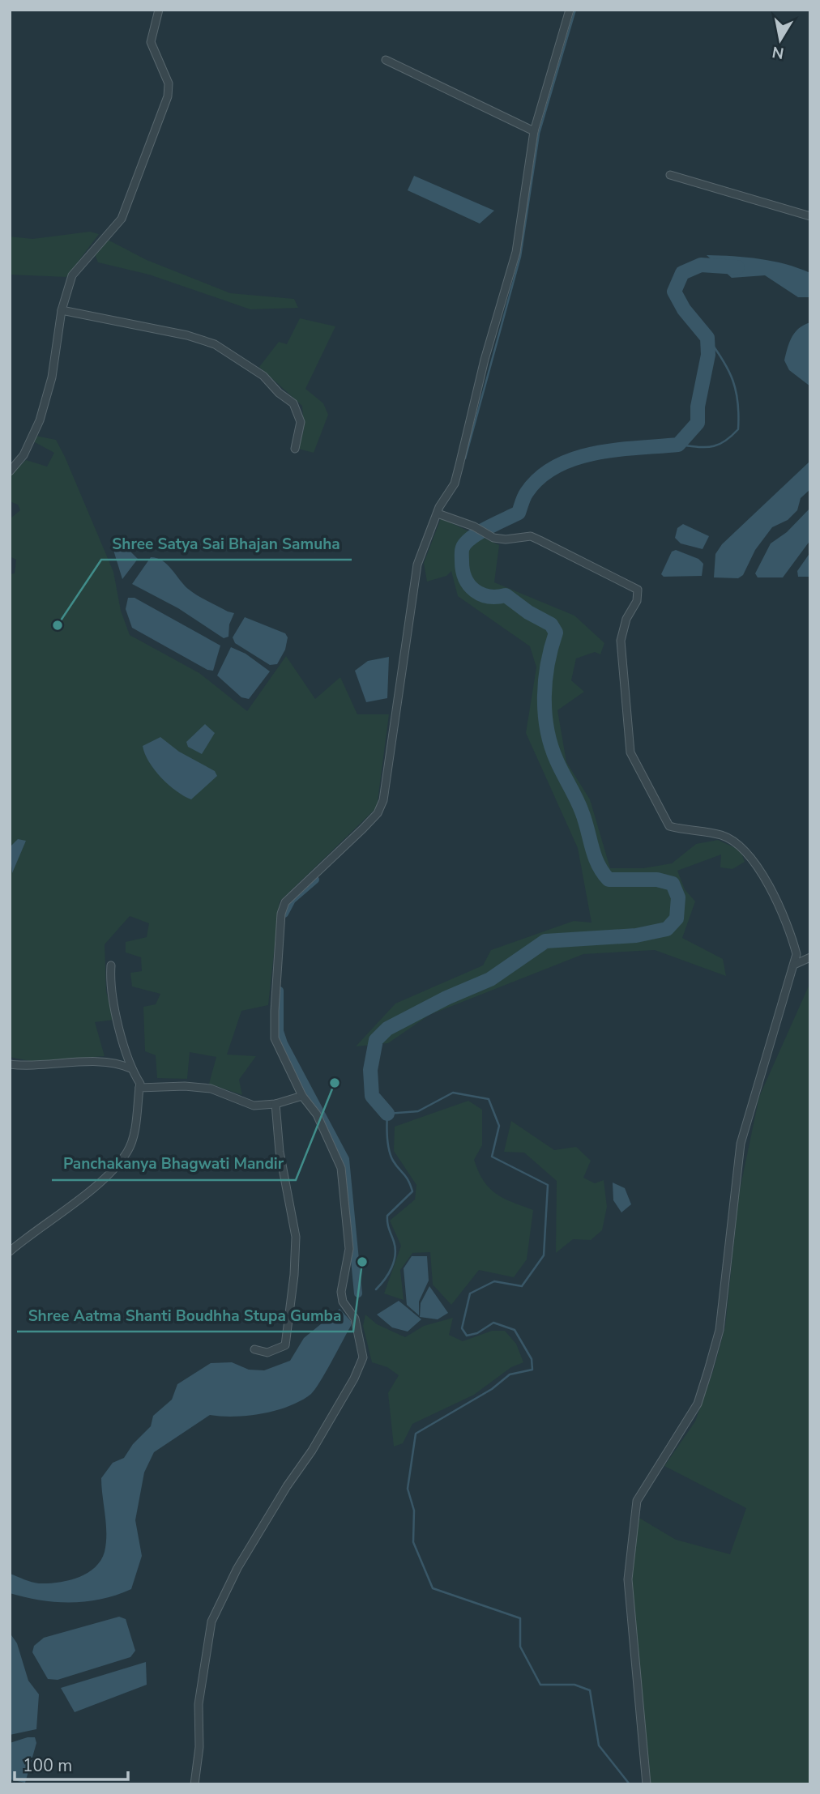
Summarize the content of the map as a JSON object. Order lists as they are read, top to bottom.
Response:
{
  "places": ["Shree Satya Sai Bhajan Samuha", "Panchakanya Bhagwati Mandir", "Shree Aatma Shanti Boudhha Stupa Gumba"],
  "scale_bar": "100 m",
  "north": "bottom"
}
